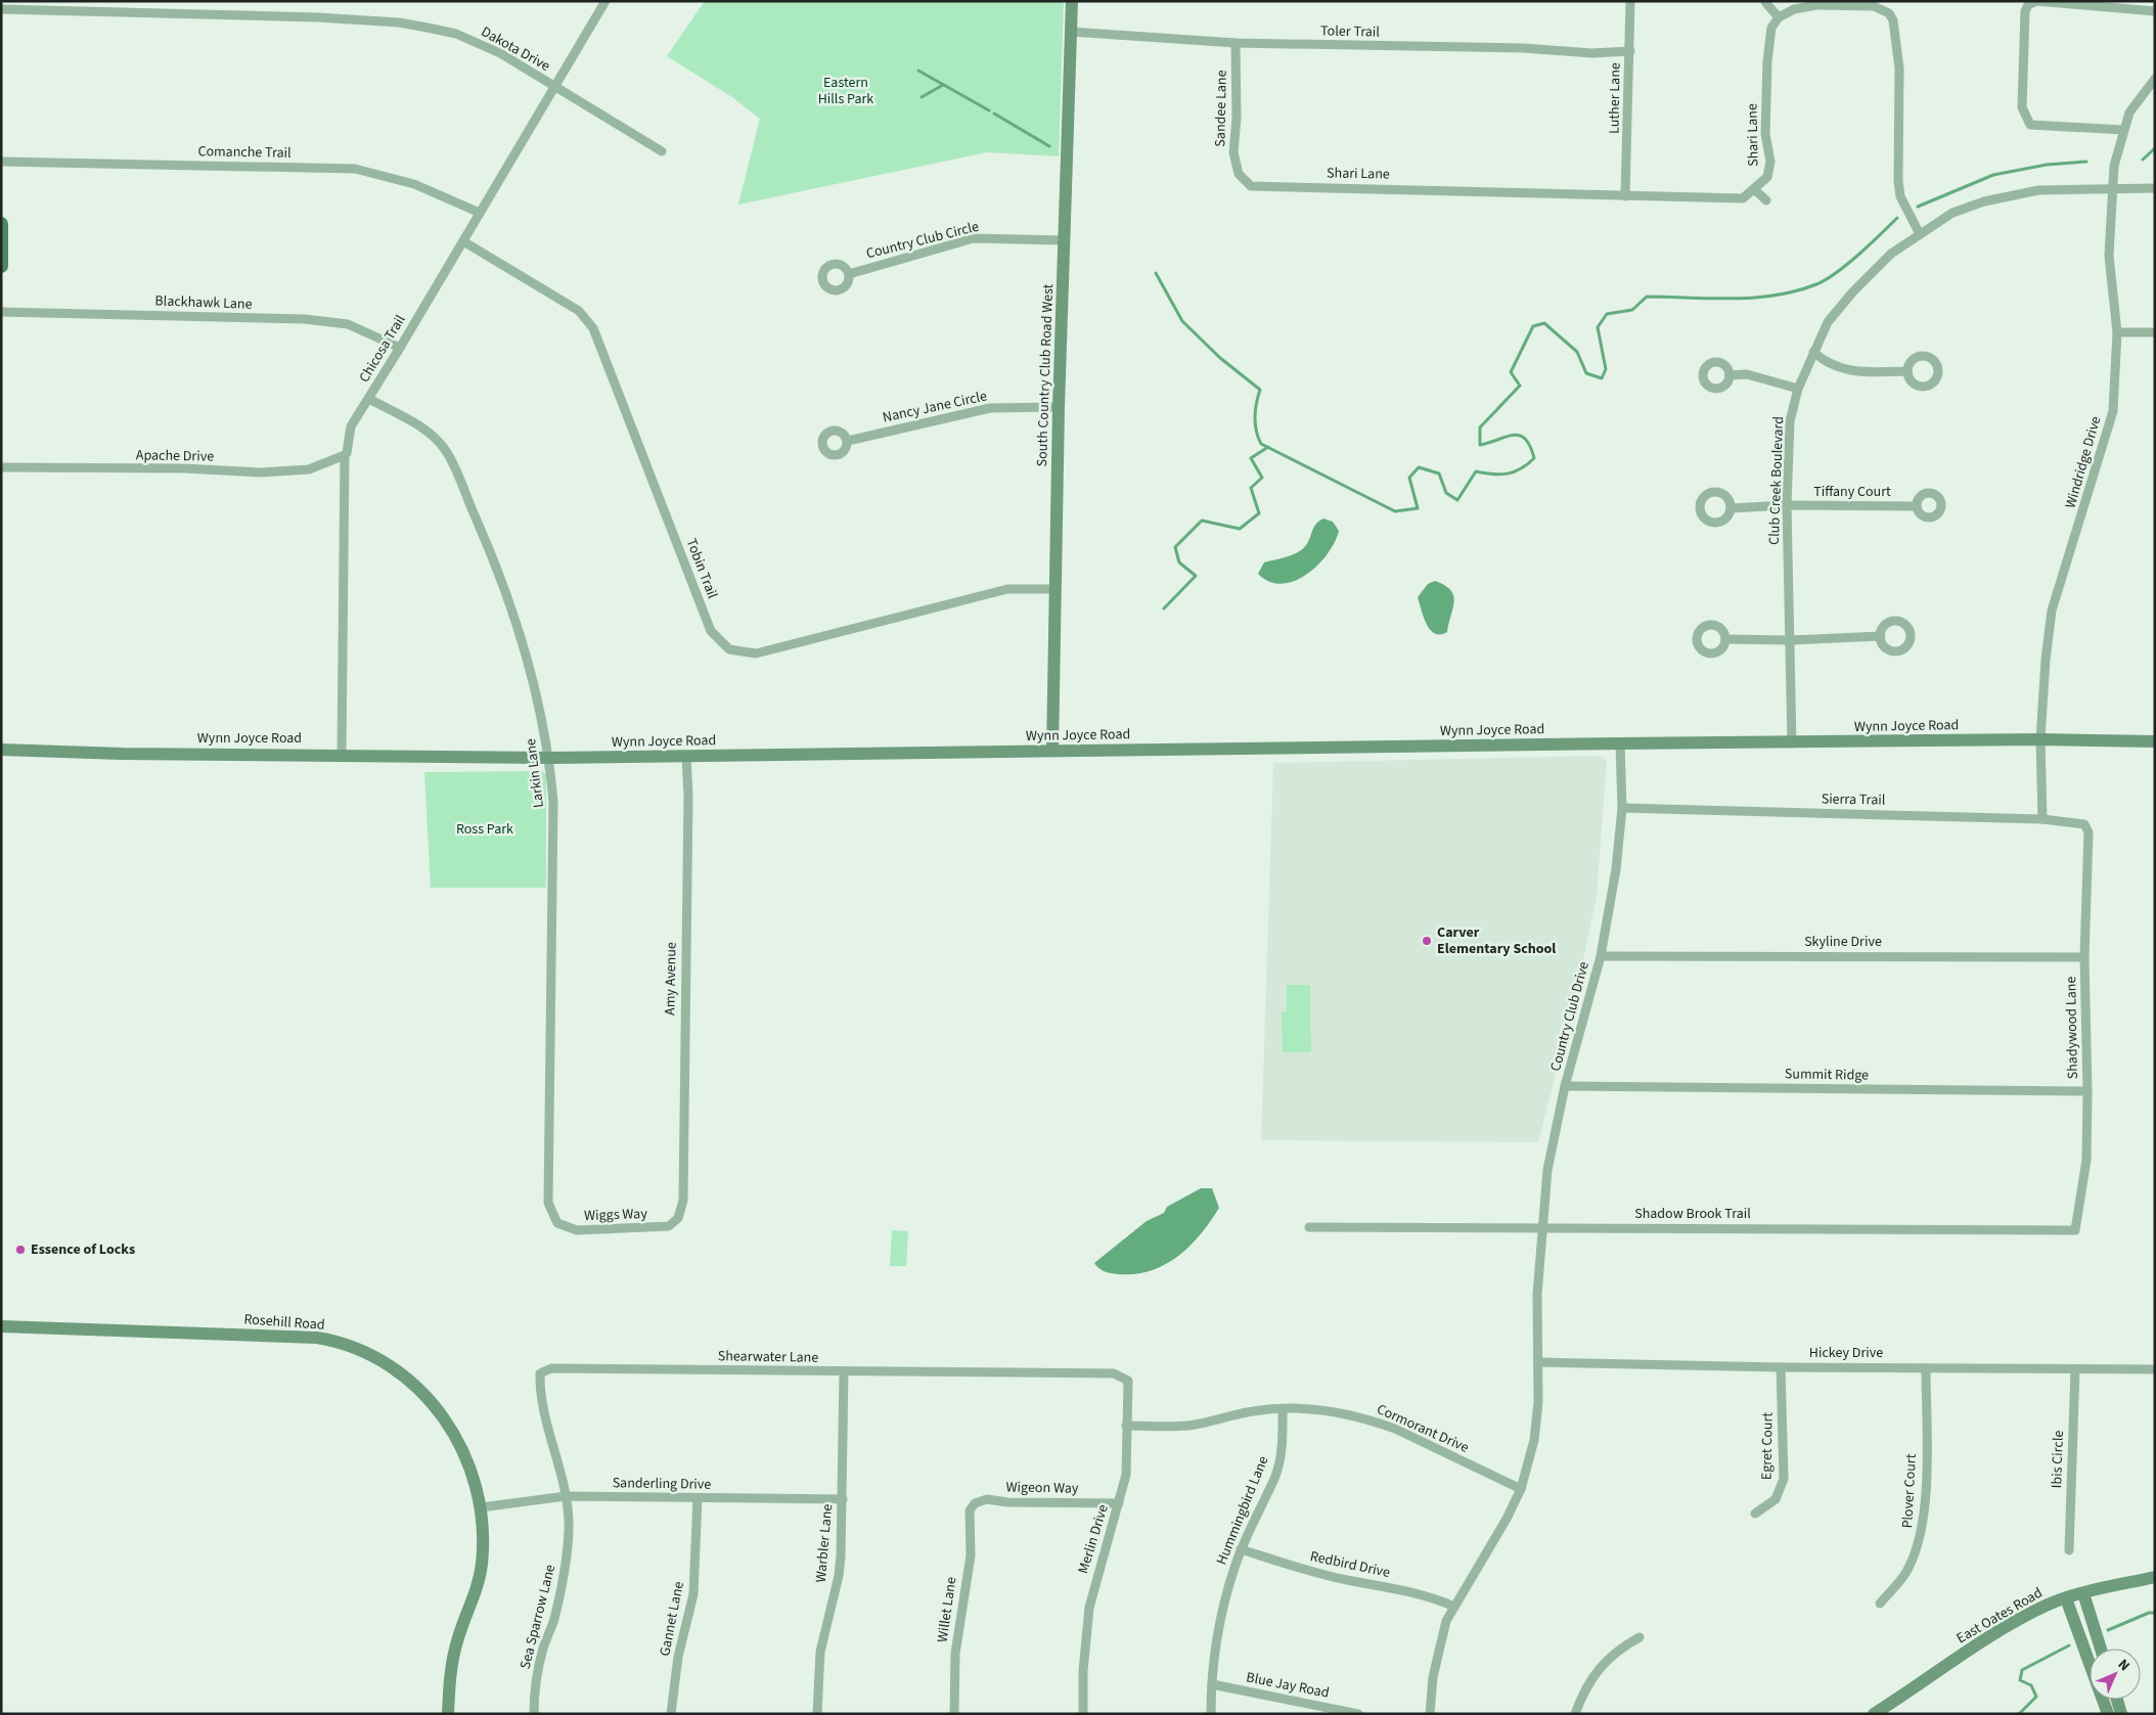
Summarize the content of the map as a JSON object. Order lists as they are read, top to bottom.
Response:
{
  "streets": {
    "street": [
      "Toler Trail",
      "Dakota Drive",
      "Luther Lane",
      "Sandee Lane",
      "Shari Lane",
      "Comanche Trail",
      "Country Club Circle",
      "Blackhawk Lane",
      "Chicosa Trail",
      "South Country Club Road West",
      "Nancy Jane Circle",
      "Apache Drive",
      "Windridge Drive",
      "Club Creek Boulevard",
      "Tiffany Court",
      "Tobin Trail",
      "Wynn Joyce Road",
      "Larkin Lane",
      "Sierra Trail",
      "Skyline Drive",
      "Amy Avenue",
      "Country Club Drive",
      "Shadywood Lane",
      "Summit Ridge",
      "Shadow Brook Trail",
      "Wiggs Way",
      "Rosehill Road",
      "Hickey Drive",
      "Shearwater Lane",
      "Cormorant Drive",
      "Egret Court",
      "Ibis Circle",
      "Sanderling Drive",
      "Wigeon Way",
      "Plover Court",
      "Hummingbird Lane",
      "Merlin Drive",
      "Warbler Lane",
      "Redbird Drive",
      "Willet Lane",
      "East Oates Road",
      "Sea Sparrow Lane",
      "Gannet Lane",
      "Blue Jay Road"
    ]
  },
  "crossings": [
    ["Toler Trail", "Luther Lane"],
    ["Toler Trail", "Sandee Lane"],
    ["Toler Trail", "South Country Club Road West"],
    ["Dakota Drive", "Chicosa Trail"],
    ["Luther Lane", "Shari Lane"],
    ["Sandee Lane", "Shari Lane"],
    ["Comanche Trail", "Chicosa Trail"],
    ["Country Club Circle", "South Country Club Road West"],
    ["Blackhawk Lane", "Chicosa Trail"],
    ["Chicosa Trail", "Apache Drive"],
    ["Chicosa Trail", "Tobin Trail"],
    ["Chicosa Trail", "Wynn Joyce Road"],
    ["Chicosa Trail", "Larkin Lane"],
    ["South Country Club Road West", "Nancy Jane Circle"],
    ["South Country Club Road West", "Tobin Trail"],
    ["South Country Club Road West", "Wynn Joyce Road"],
    ["Windridge Drive", "Club Creek Boulevard"],
    ["Windridge Drive", "Wynn Joyce Road"],
    ["Windridge Drive", "Sierra Trail"],
    ["Club Creek Boulevard", "Tiffany Court"],
    ["Club Creek Boulevard", "Wynn Joyce Road"],
    ["Wynn Joyce Road", "Larkin Lane"],
    ["Wynn Joyce Road", "Amy Avenue"],
    ["Wynn Joyce Road", "Country Club Drive"],
    ["Larkin Lane", "Wiggs Way"],
    ["Sierra Trail", "Country Club Drive"],
    ["Sierra Trail", "Shadywood Lane"],
    ["Skyline Drive", "Country Club Drive"],
    ["Skyline Drive", "Shadywood Lane"],
    ["Amy Avenue", "Wiggs Way"],
    ["Country Club Drive", "Summit Ridge"],
    ["Country Club Drive", "Shadow Brook Trail"],
    ["Country Club Drive", "Hickey Drive"],
    ["Country Club Drive", "Cormorant Drive"],
    ["Country Club Drive", "Redbird Drive"],
    ["Shadywood Lane", "Summit Ridge"],
    ["Shadywood Lane", "Shadow Brook Trail"],
    ["Rosehill Road", "Sanderling Drive"],
    ["Hickey Drive", "Egret Court"],
    ["Hickey Drive", "Ibis Circle"],
    ["Hickey Drive", "Plover Court"],
    ["Shearwater Lane", "Sanderling Drive"],
    ["Shearwater Lane", "Merlin Drive"],
    ["Shearwater Lane", "Warbler Lane"],
    ["Shearwater Lane", "Sea Sparrow Lane"],
    ["Cormorant Drive", "Hummingbird Lane"],
    ["Cormorant Drive", "Merlin Drive"],
    ["Sanderling Drive", "Warbler Lane"],
    ["Sanderling Drive", "Sea Sparrow Lane"],
    ["Sanderling Drive", "Gannet Lane"],
    ["Wigeon Way", "Merlin Drive"],
    ["Wigeon Way", "Willet Lane"],
    ["Hummingbird Lane", "Redbird Drive"],
    ["Hummingbird Lane", "Blue Jay Road"]
  ],
  "parks": ["Eastern Hills Park", "Ross Park"],
  "places": ["Carver Elementary School", "Essence of Locks"],
  "north": "top right"
}
